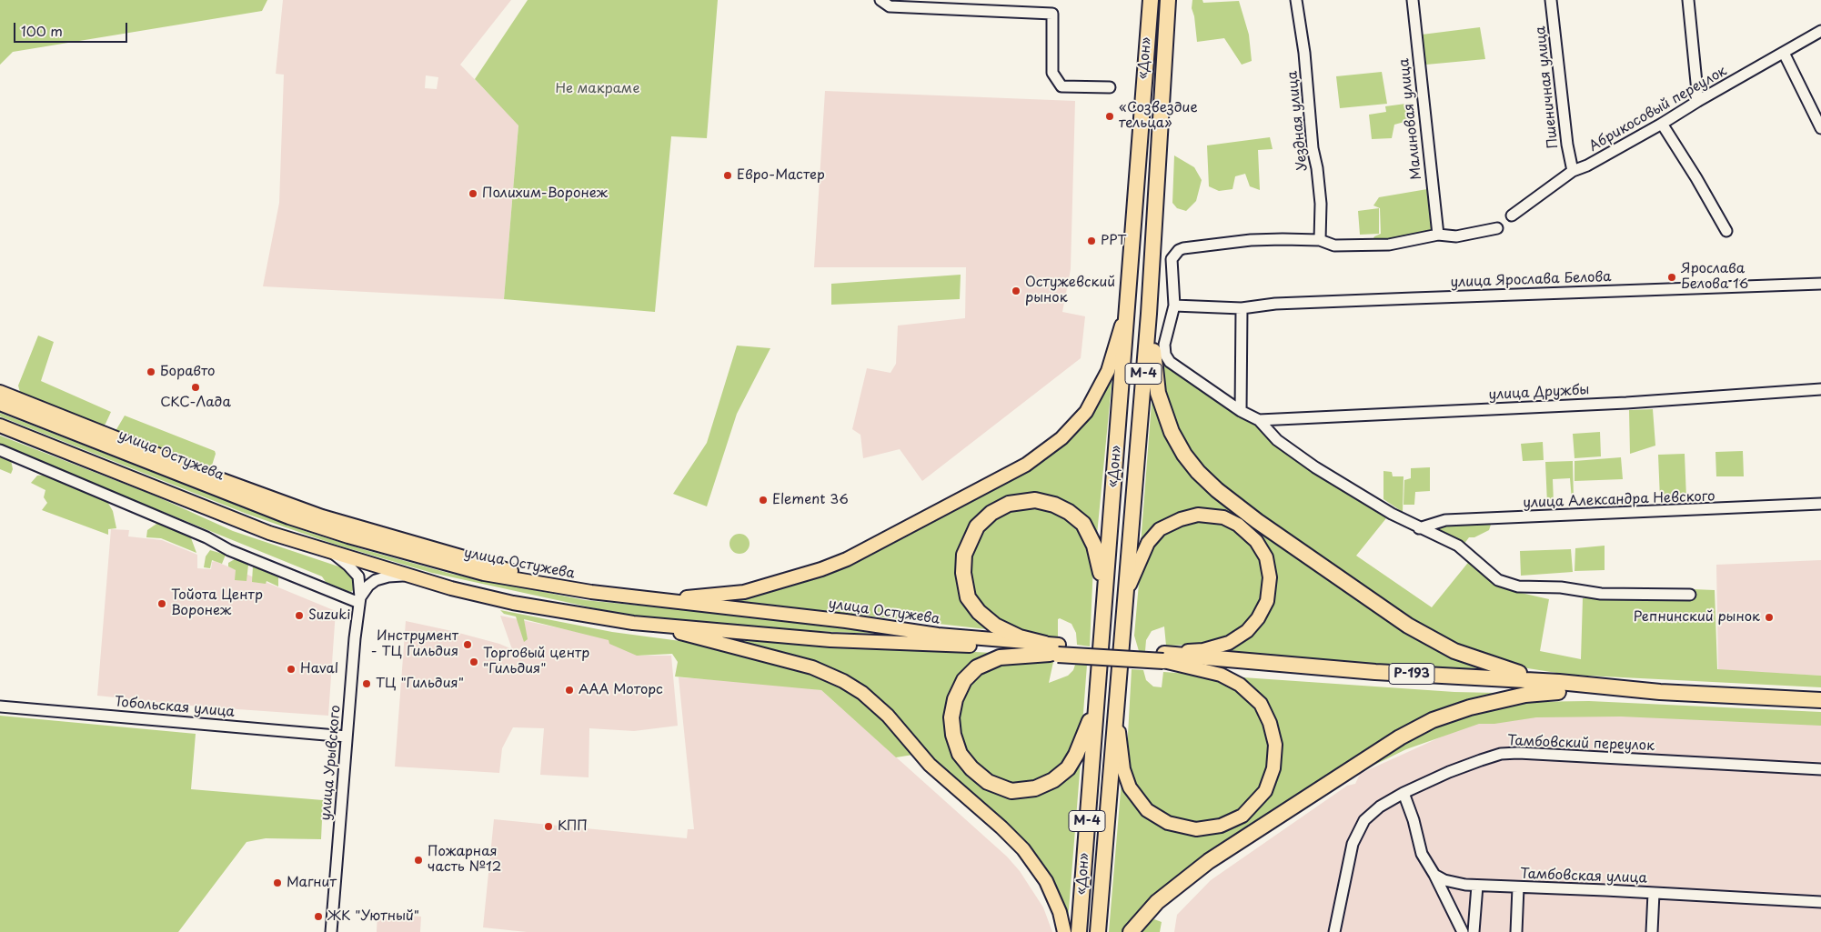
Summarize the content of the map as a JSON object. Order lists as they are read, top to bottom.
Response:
{
  "streets": {
    "highway": ["«Дон»", "М-4", "Р-193"],
    "main road": ["улица Остужева"],
    "street": [
      "Пшеничная улица",
      "Абрикосовый переулок",
      "Малиновая улица",
      "Уездная улица",
      "улица Ярослава Белова",
      "улица Дружбы",
      "улица Александра Невского",
      "Тобольская улица",
      "Тамбовский переулок",
      "улица Урывского",
      "Тамбовская улица"
    ]
  },
  "crossings": [
    ["Пшеничная улица", "Абрикосовый переулок"],
    ["улица Остужева", "Р-193"],
    ["улица Остужева", "улица Урывского"],
    ["Тобольская улица", "улица Урывского"]
  ],
  "parks": ["Не макраме"],
  "places": [
    "«Созвездие тельца»",
    "Евро-Мастер",
    "Полихим-Воронеж",
    "РРТ",
    "Ярослава Белова 16",
    "Остужевский рынок",
    "Боравто",
    "СКС-Лада",
    "Element 36",
    "Тойота Центр Воронеж",
    "Suzuki",
    "Репнинский рынок",
    "Инструмент - ТЦ Гильдия",
    "Торговый центр \"Гильдия\"",
    "Haval",
    "ТЦ \"Гильдия\"",
    "ААА Моторс",
    "КПП",
    "Пожарная часть №12",
    "Магнит",
    "ЖК \"Уютный\""
  ],
  "scale_bar": "100 m"
}
